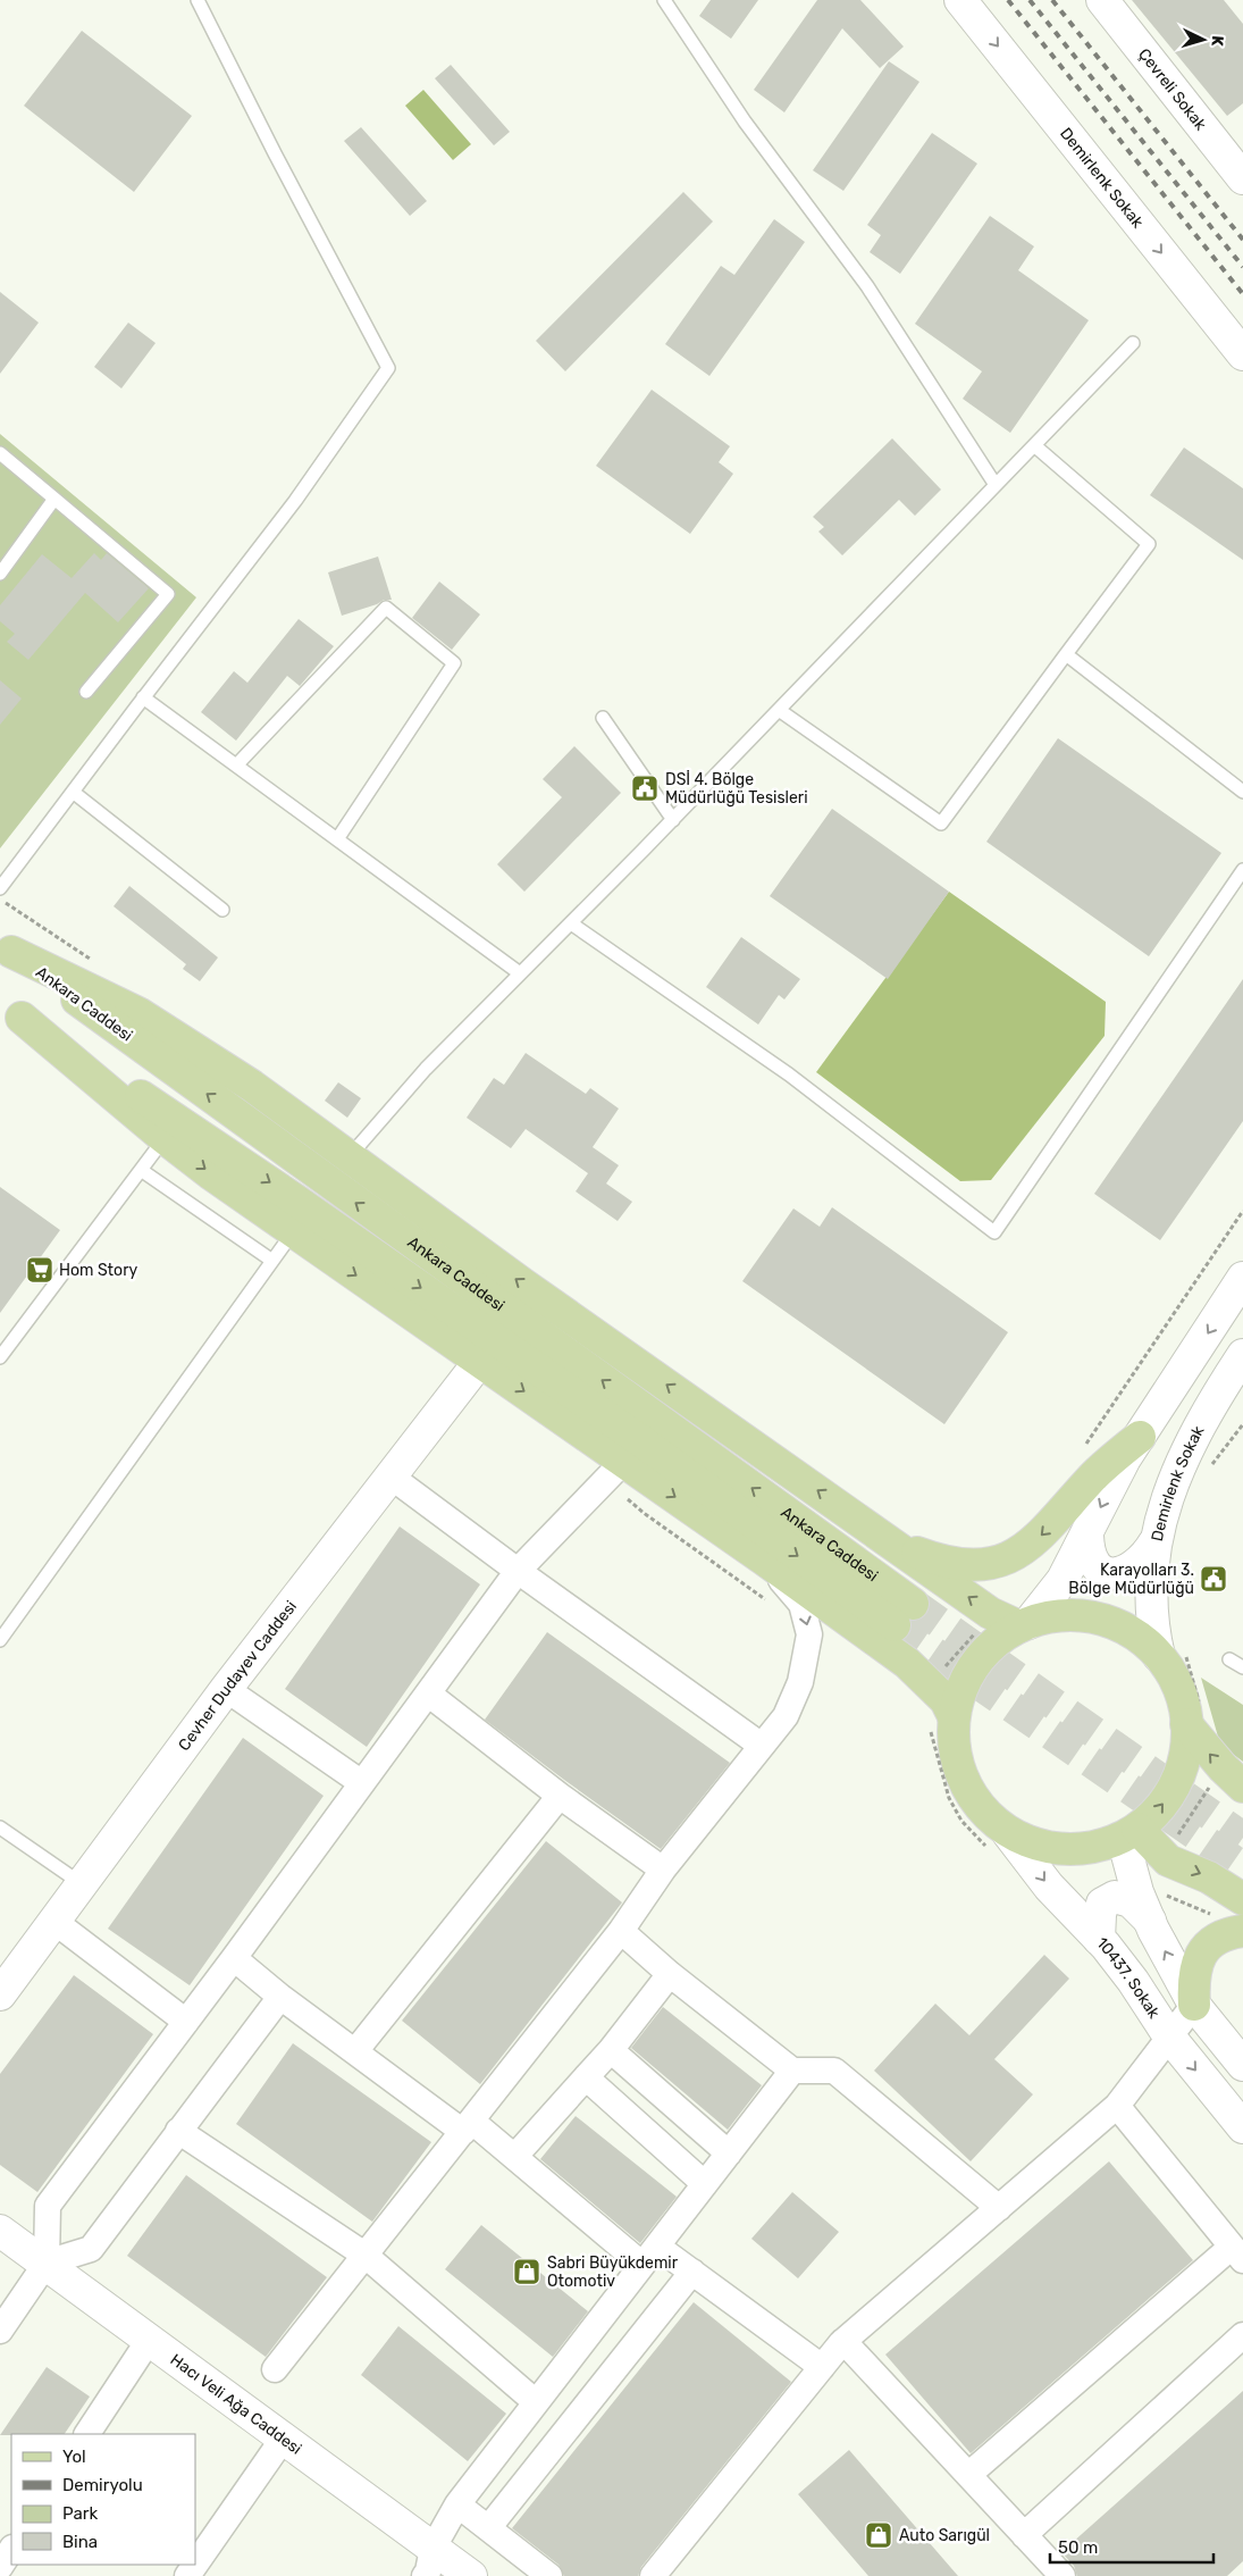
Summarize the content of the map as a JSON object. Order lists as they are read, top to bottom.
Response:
{
  "streets": {
    "main road": ["Ankara Caddesi"],
    "street": [
      "Çevreli Sokak",
      "Demirlenk Sokak",
      "Cevher Dudayev Caddesi",
      "10437. Sokak",
      "Hacı Veli Ağa Caddesi"
    ]
  },
  "one_way": ["Demirlenk Sokak"],
  "places": {
    "public building": ["DSİ 4. Bölge Müdürlüğü Tesisleri", "Karayolları 3. Bölge Müdürlüğü"],
    "supermarket": ["Hom Story"],
    "shop": ["Sabri Büyükdemir Otomotiv", "Auto Sarıgül"]
  },
  "legend": [
    "Yol",
    "Demiryolu",
    "Park",
    "Bina"
  ],
  "scale_bar": "50 m",
  "north": "right"
}
